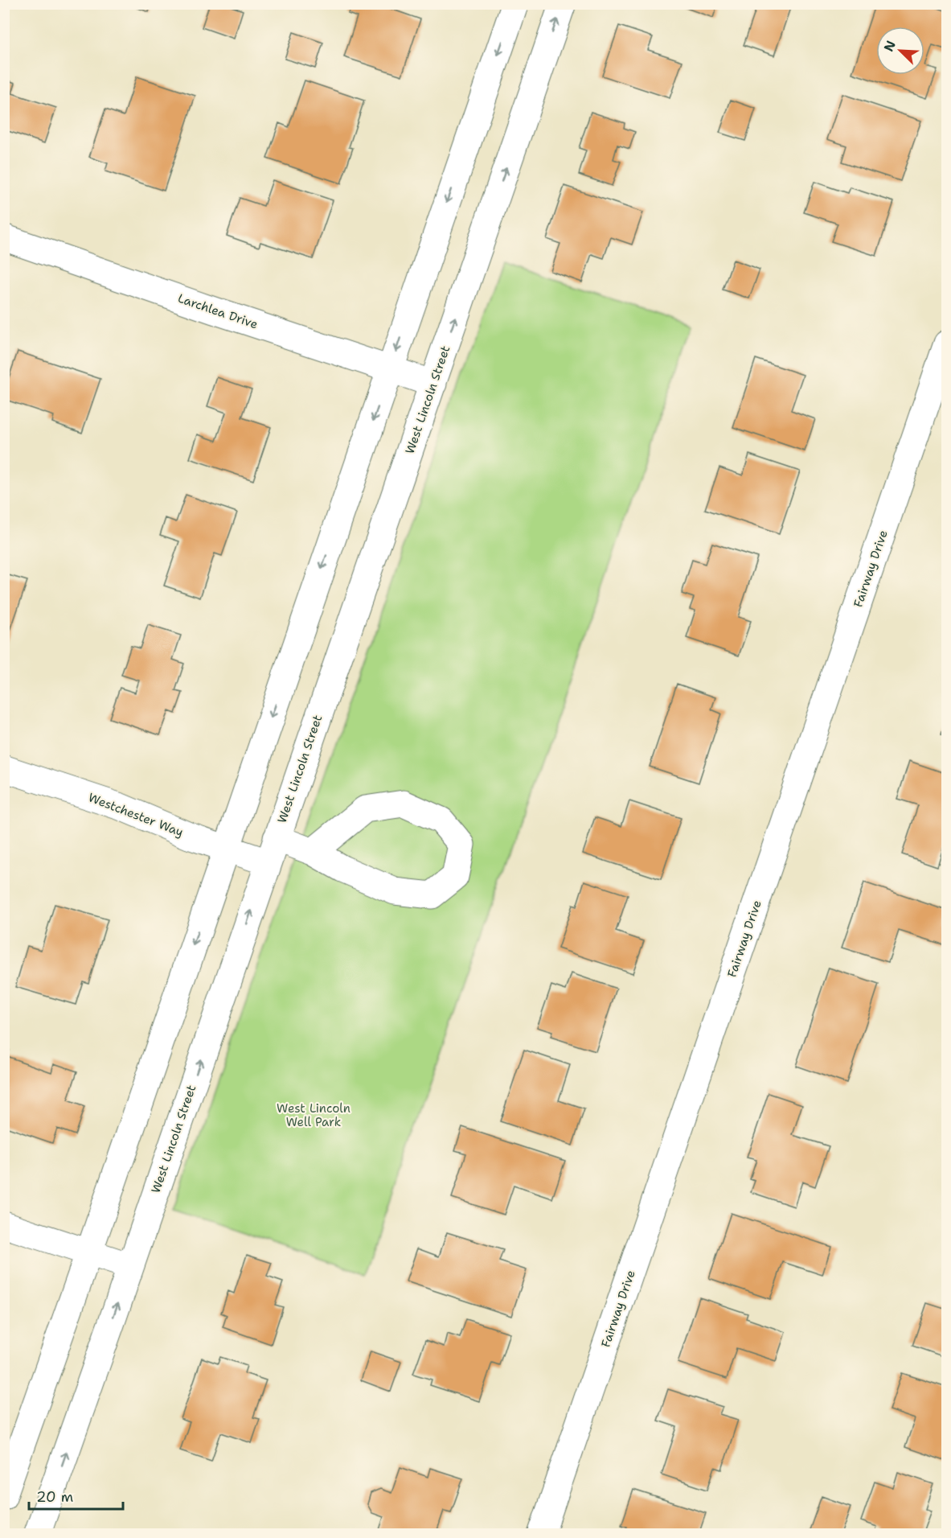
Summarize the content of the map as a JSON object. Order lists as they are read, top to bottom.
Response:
{
  "streets": {
    "street": [
      "Larchlea Drive",
      "West Lincoln Street",
      "Fairway Drive",
      "Westchester Way"
    ]
  },
  "crossings": [
    ["Larchlea Drive", "West Lincoln Street"],
    ["West Lincoln Street", "Westchester Way"]
  ],
  "parks": ["West Lincoln Well Park"],
  "scale_bar": "20 m",
  "north": "top left"
}
